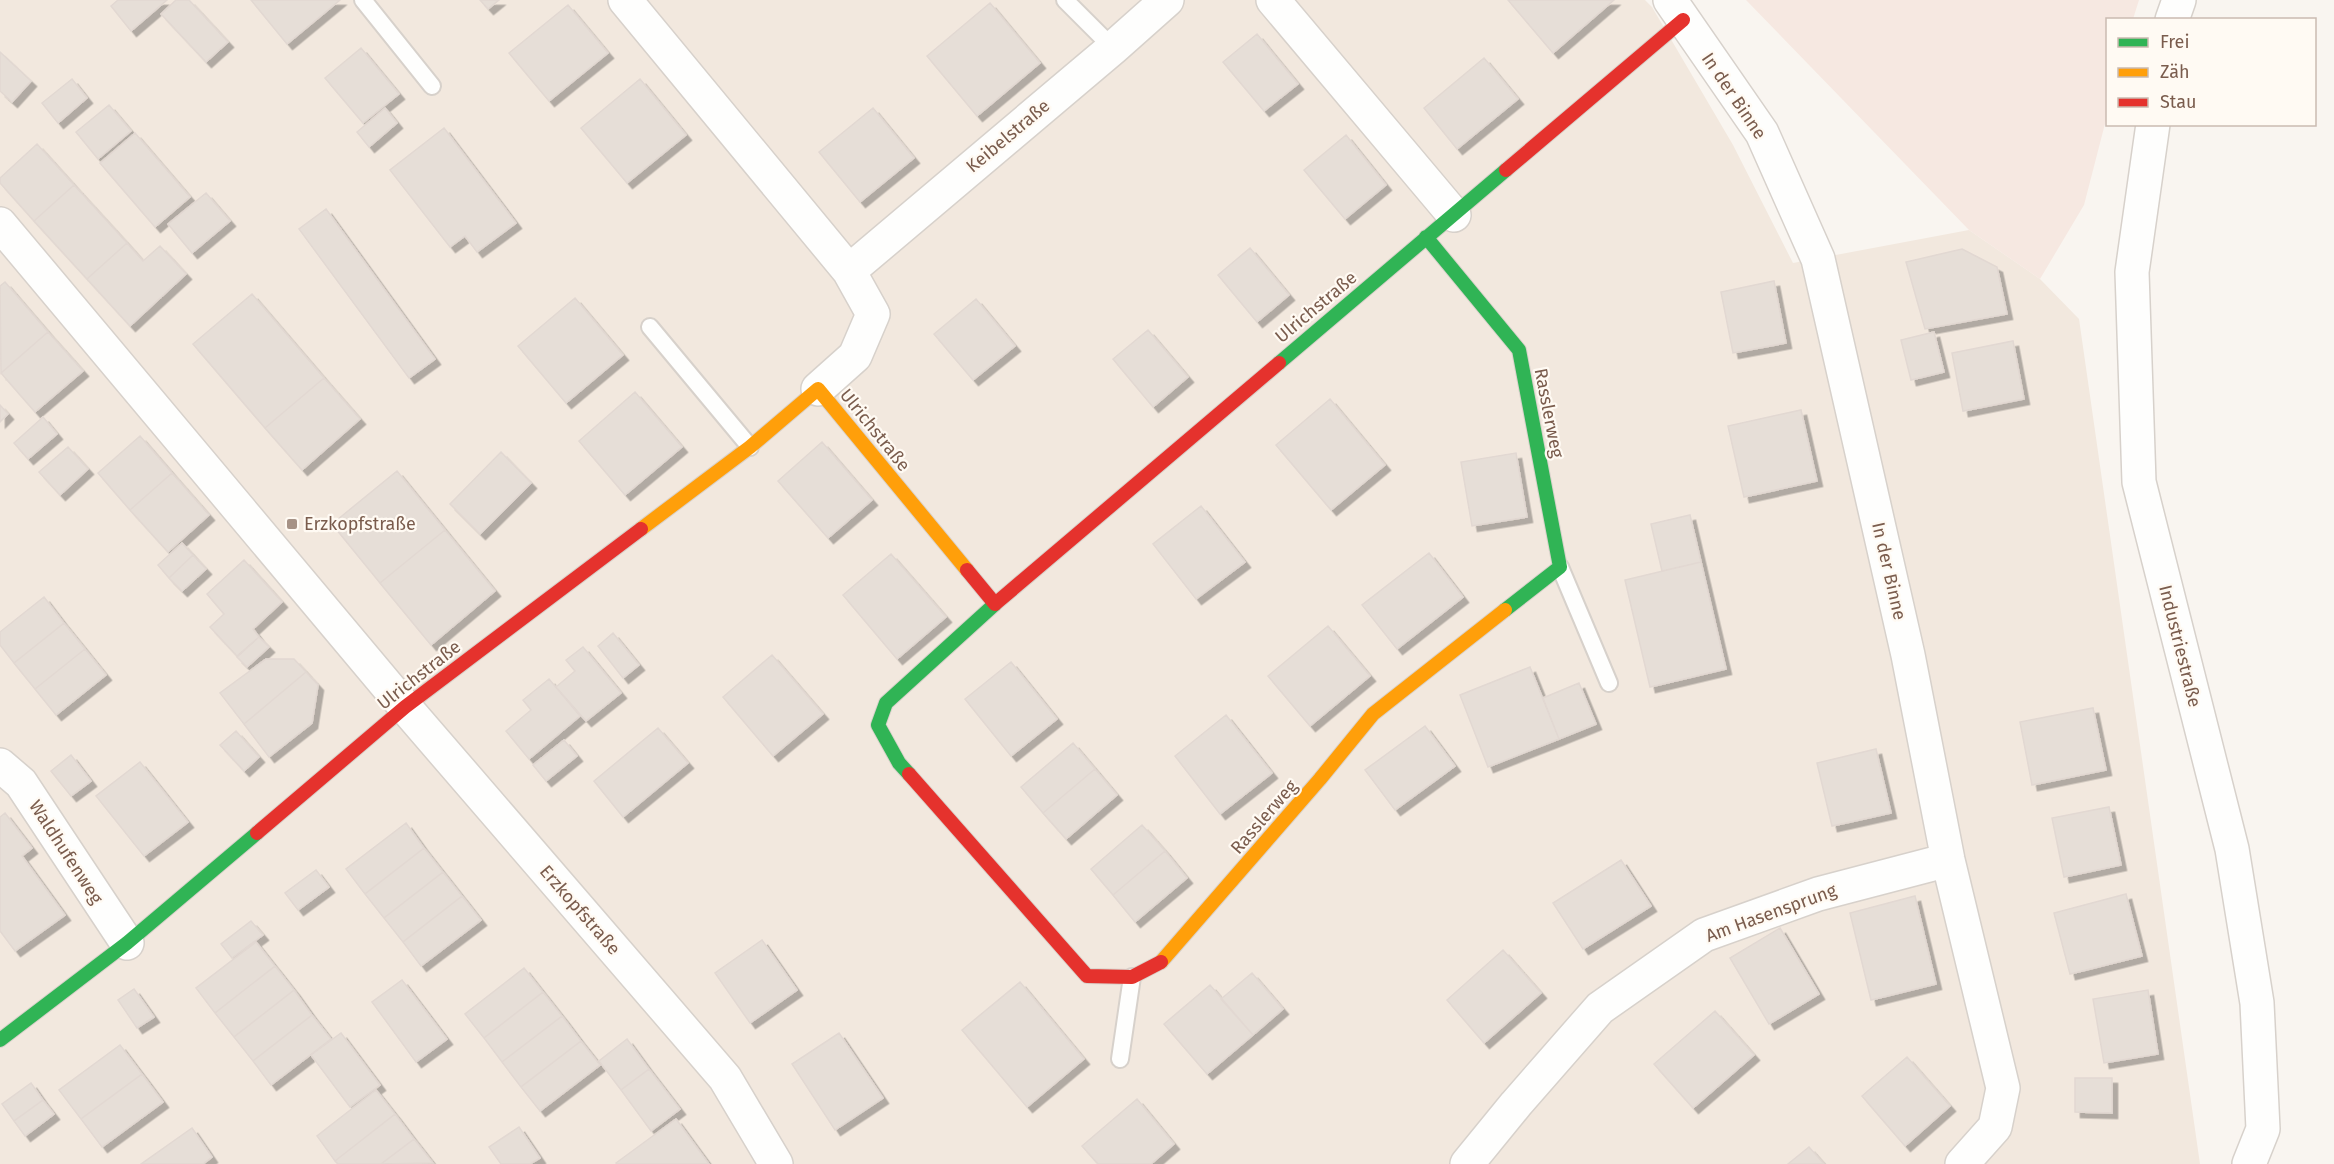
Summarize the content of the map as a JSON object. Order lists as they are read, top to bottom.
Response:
{
  "streets": {
    "street": [
      "In der Binne",
      "Keibelstraße",
      "Ulrichstraße",
      "Rasslerweg",
      "Industriestraße",
      "Waldhufenweg",
      "Erzkopfstraße",
      "Am Hasensprung"
    ]
  },
  "crossings": [
    ["In der Binne", "Ulrichstraße"],
    ["In der Binne", "Am Hasensprung"],
    ["Ulrichstraße", "Rasslerweg"],
    ["Ulrichstraße", "Waldhufenweg"],
    ["Ulrichstraße", "Erzkopfstraße"]
  ],
  "places": {
    "transit": ["Erzkopfstraße"]
  },
  "legend": ["Frei", "Zäh", "Stau"]
}
